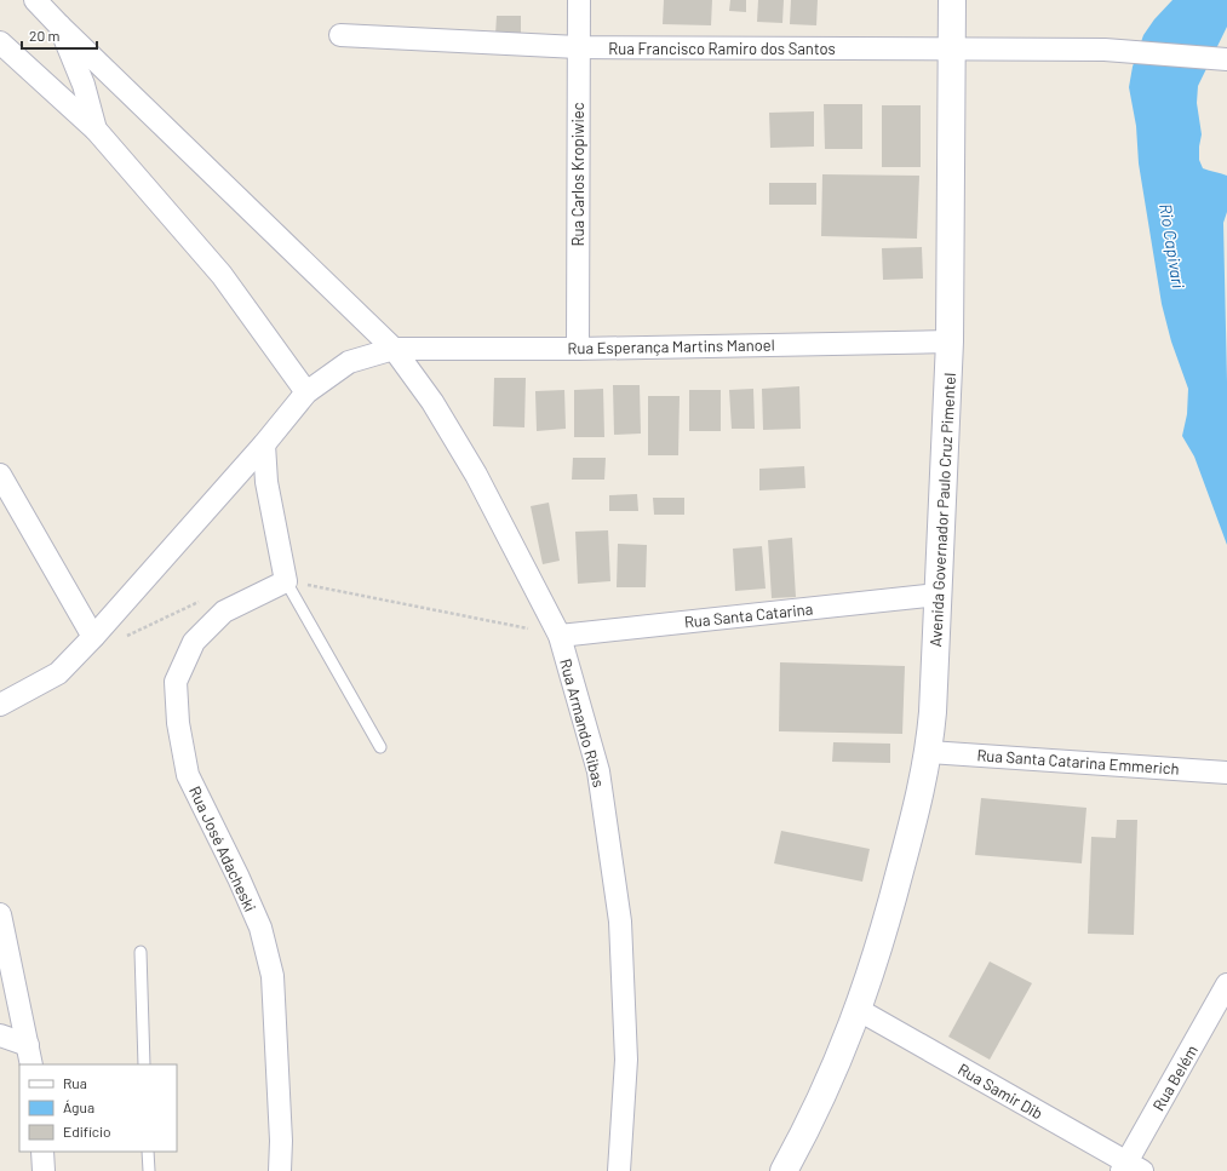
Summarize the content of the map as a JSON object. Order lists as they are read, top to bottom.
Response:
{
  "streets": {
    "street": [
      "Rua Francisco Ramiro dos Santos",
      "Rua Carlos Kropiwiec",
      "Rua Esperança Martins Manoel",
      "Avenida Governador Paulo Cruz Pimentel",
      "Rua Santa Catarina",
      "Rua Armando Ribas",
      "Rua Santa Catarina Emmerich",
      "Rua José Adacheski",
      "Rua Belém",
      "Rua Samir Dib"
    ]
  },
  "crossings": [
    ["Rua Francisco Ramiro dos Santos", "Rua Carlos Kropiwiec"],
    ["Rua Francisco Ramiro dos Santos", "Avenida Governador Paulo Cruz Pimentel"],
    ["Rua Carlos Kropiwiec", "Rua Esperança Martins Manoel"],
    ["Rua Esperança Martins Manoel", "Avenida Governador Paulo Cruz Pimentel"],
    ["Rua Esperança Martins Manoel", "Rua Armando Ribas"],
    ["Avenida Governador Paulo Cruz Pimentel", "Rua Santa Catarina"],
    ["Avenida Governador Paulo Cruz Pimentel", "Rua Santa Catarina Emmerich"],
    ["Avenida Governador Paulo Cruz Pimentel", "Rua Samir Dib"],
    ["Rua Santa Catarina", "Rua Armando Ribas"],
    ["Rua Belém", "Rua Samir Dib"]
  ],
  "water": ["Rio Capivari"],
  "legend": ["Rua", "Água", "Edifício"],
  "scale_bar": "20 m"
}
